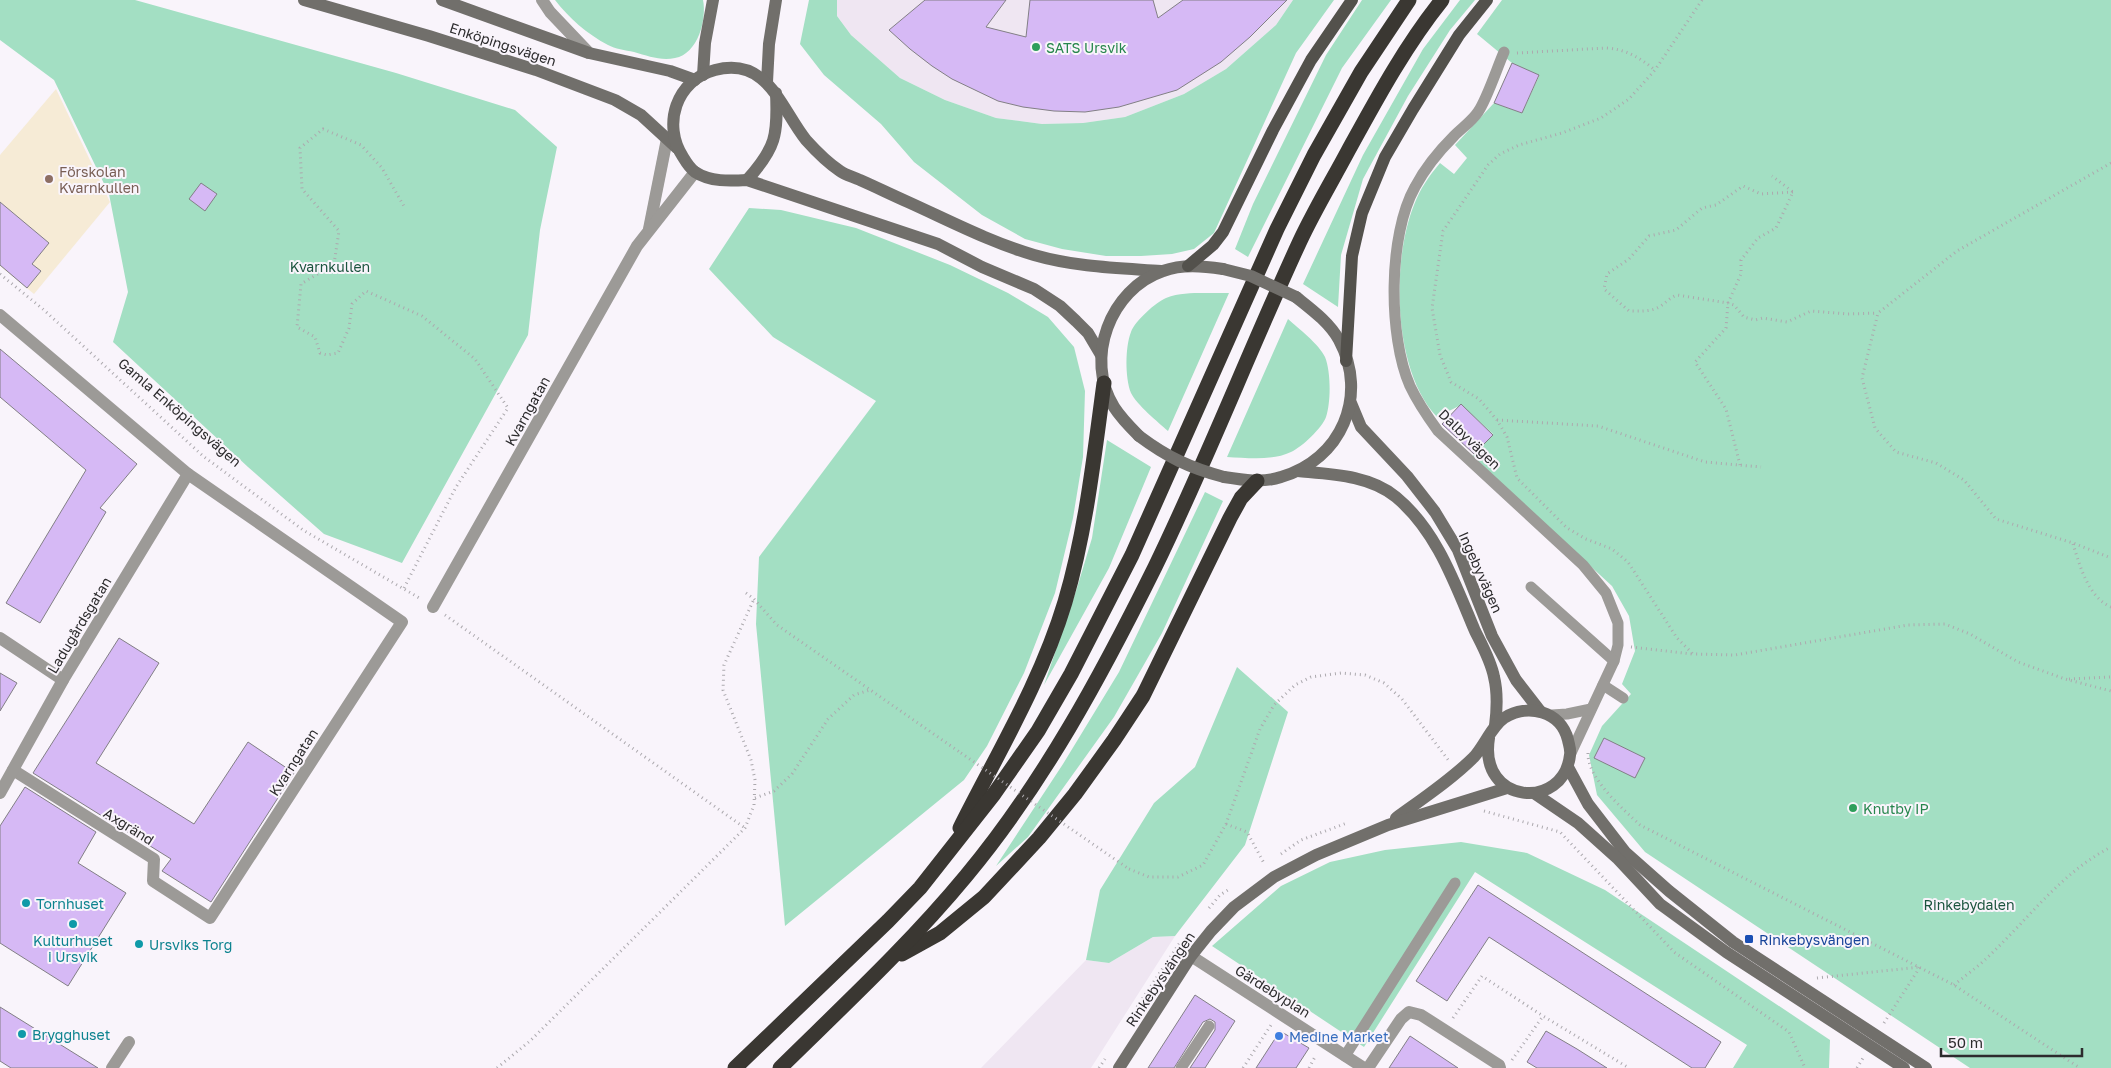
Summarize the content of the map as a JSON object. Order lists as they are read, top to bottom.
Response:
{
  "streets": {
    "street": [
      "Enköpingsvägen",
      "Kvarngatan",
      "Ingebyvägen",
      "Ladugårdsgatan",
      "Axgränd",
      "Rinkebysvängen",
      "Gärdebyplan"
    ],
    "lane": ["Dalbyvägen"],
    "path": ["Gamla Enköpingsvägen"]
  },
  "crossings": [
    ["Enköpingsvägen", "Kvarngatan"],
    ["Kvarngatan", "Ladugårdsgatan"],
    ["Kvarngatan", "Axgränd"],
    ["Dalbyvägen", "Ingebyvägen"],
    ["Dalbyvägen", "Rinkebysvängen"],
    ["Ingebyvägen", "Rinkebysvängen"],
    ["Ladugårdsgatan", "Axgränd"],
    ["Rinkebysvängen", "Gärdebyplan"]
  ],
  "parks": ["Kvarnkullen", "Rinkebydalen"],
  "places": {
    "other": [
      "SATS Ursvik",
      "Förskolan Kvarnkullen",
      "Knutby IP",
      "Tornhuset",
      "Kulturhuset i Ursvik",
      "Ursviks Torg",
      "Brygghuset",
      "Medine Market"
    ],
    "transit": ["Rinkebysvängen"]
  },
  "scale_bar": "50 m"
}
